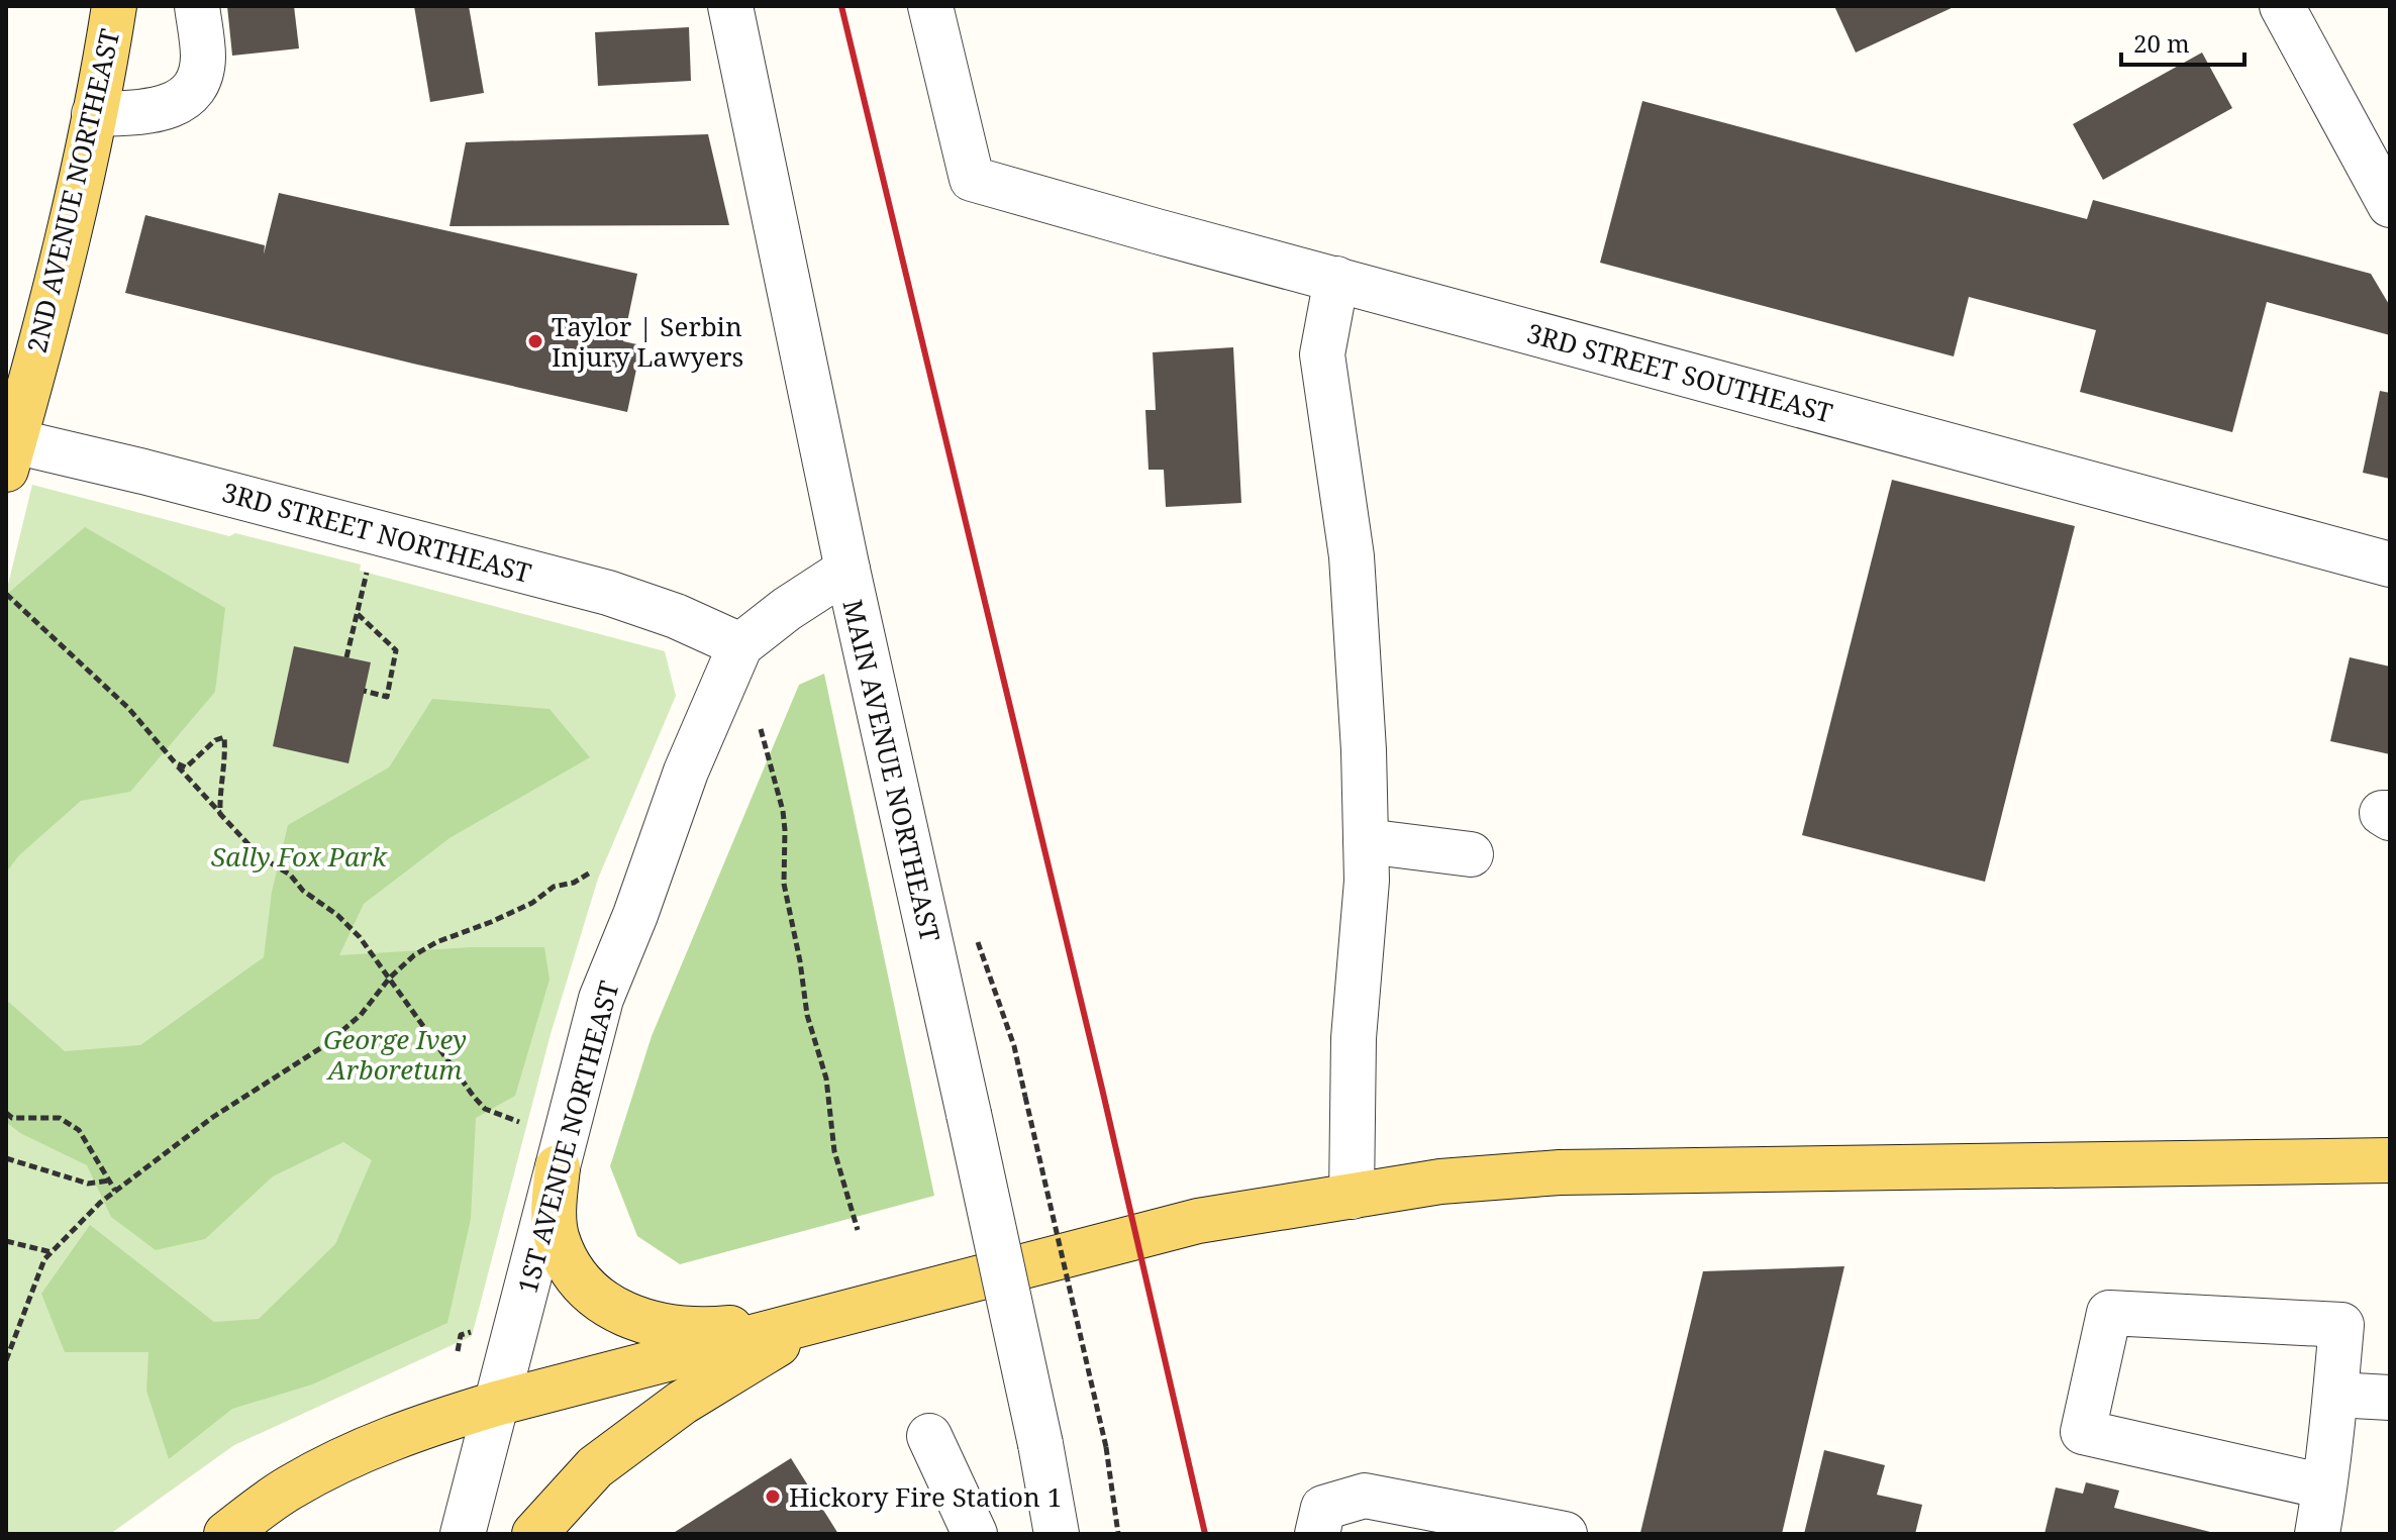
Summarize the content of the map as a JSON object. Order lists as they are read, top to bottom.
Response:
{
  "streets": {
    "main road": ["2ND AVENUE NORTHEAST"],
    "street": [
      "3RD STREET SOUTHEAST",
      "3RD STREET NORTHEAST",
      "MAIN AVENUE NORTHEAST",
      "1ST AVENUE NORTHEAST"
    ]
  },
  "crossings": [
    ["2ND AVENUE NORTHEAST", "3RD STREET NORTHEAST"],
    ["3RD STREET NORTHEAST", "1ST AVENUE NORTHEAST"],
    ["MAIN AVENUE NORTHEAST", "1ST AVENUE NORTHEAST"]
  ],
  "parks": ["Sally Fox Park", "George Ivey Arboretum"],
  "places": ["Taylor | Serbin Injury Lawyers", "Hickory Fire Station 1"],
  "scale_bar": "20 m"
}
